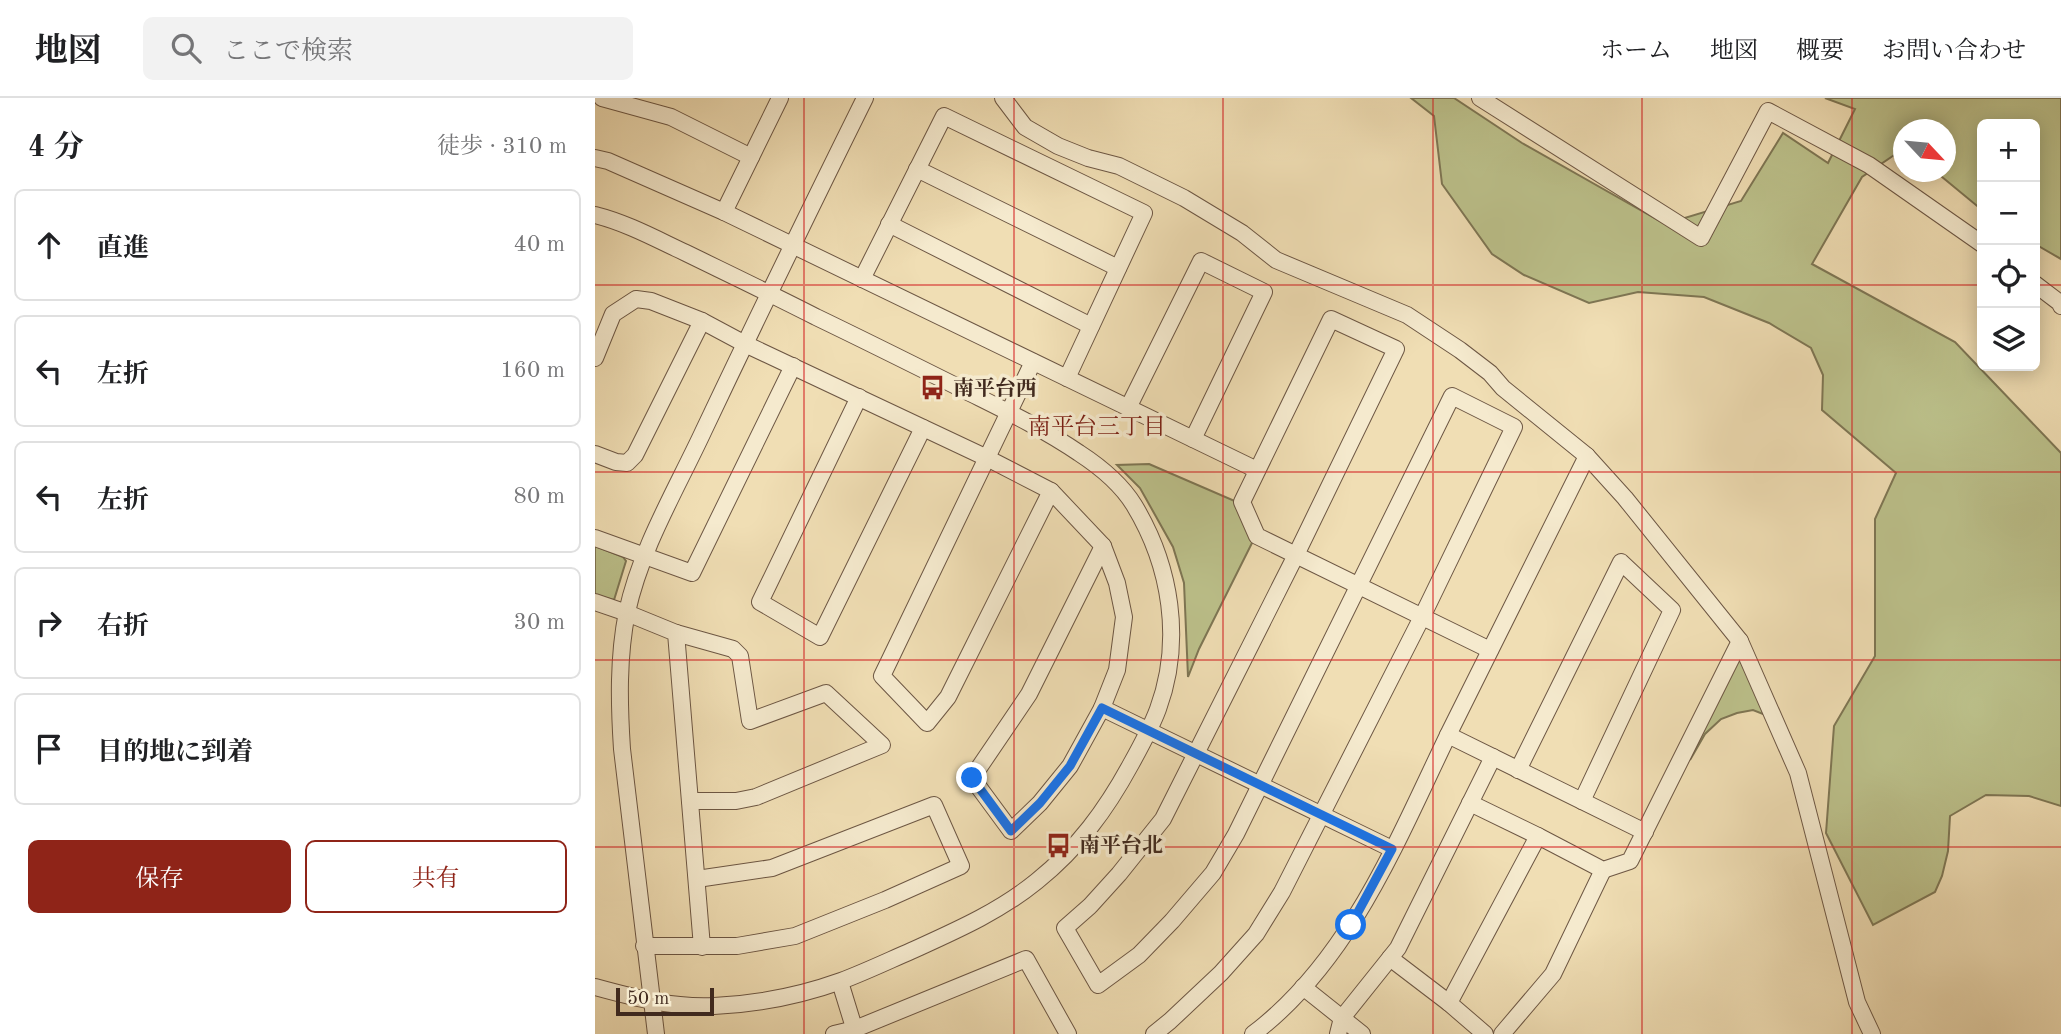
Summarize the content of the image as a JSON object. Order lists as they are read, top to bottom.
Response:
{
  "districts": ["南平台三丁目"],
  "places": {
    "bus stop": ["南平台西", "南平台北"]
  },
  "scale_bar": "50 m",
  "north": "bottom right",
  "page": {
    "header": "地図",
    "search": "ここで検索",
    "nav": [
      "ホーム",
      "地図",
      "概要",
      "お問い合わせ"
    ],
    "heading": ["4 分", "徒歩 · 310 m"],
    "map_buttons": ["+", "−"],
    "list": [
      ["直進", "40 m"],
      ["左折", "160 m"],
      ["左折", "80 m"],
      ["右折", "30 m"],
      "目的地に到着"
    ],
    "buttons": ["保存", "共有"],
    "scale": "50 m"
  }
}
